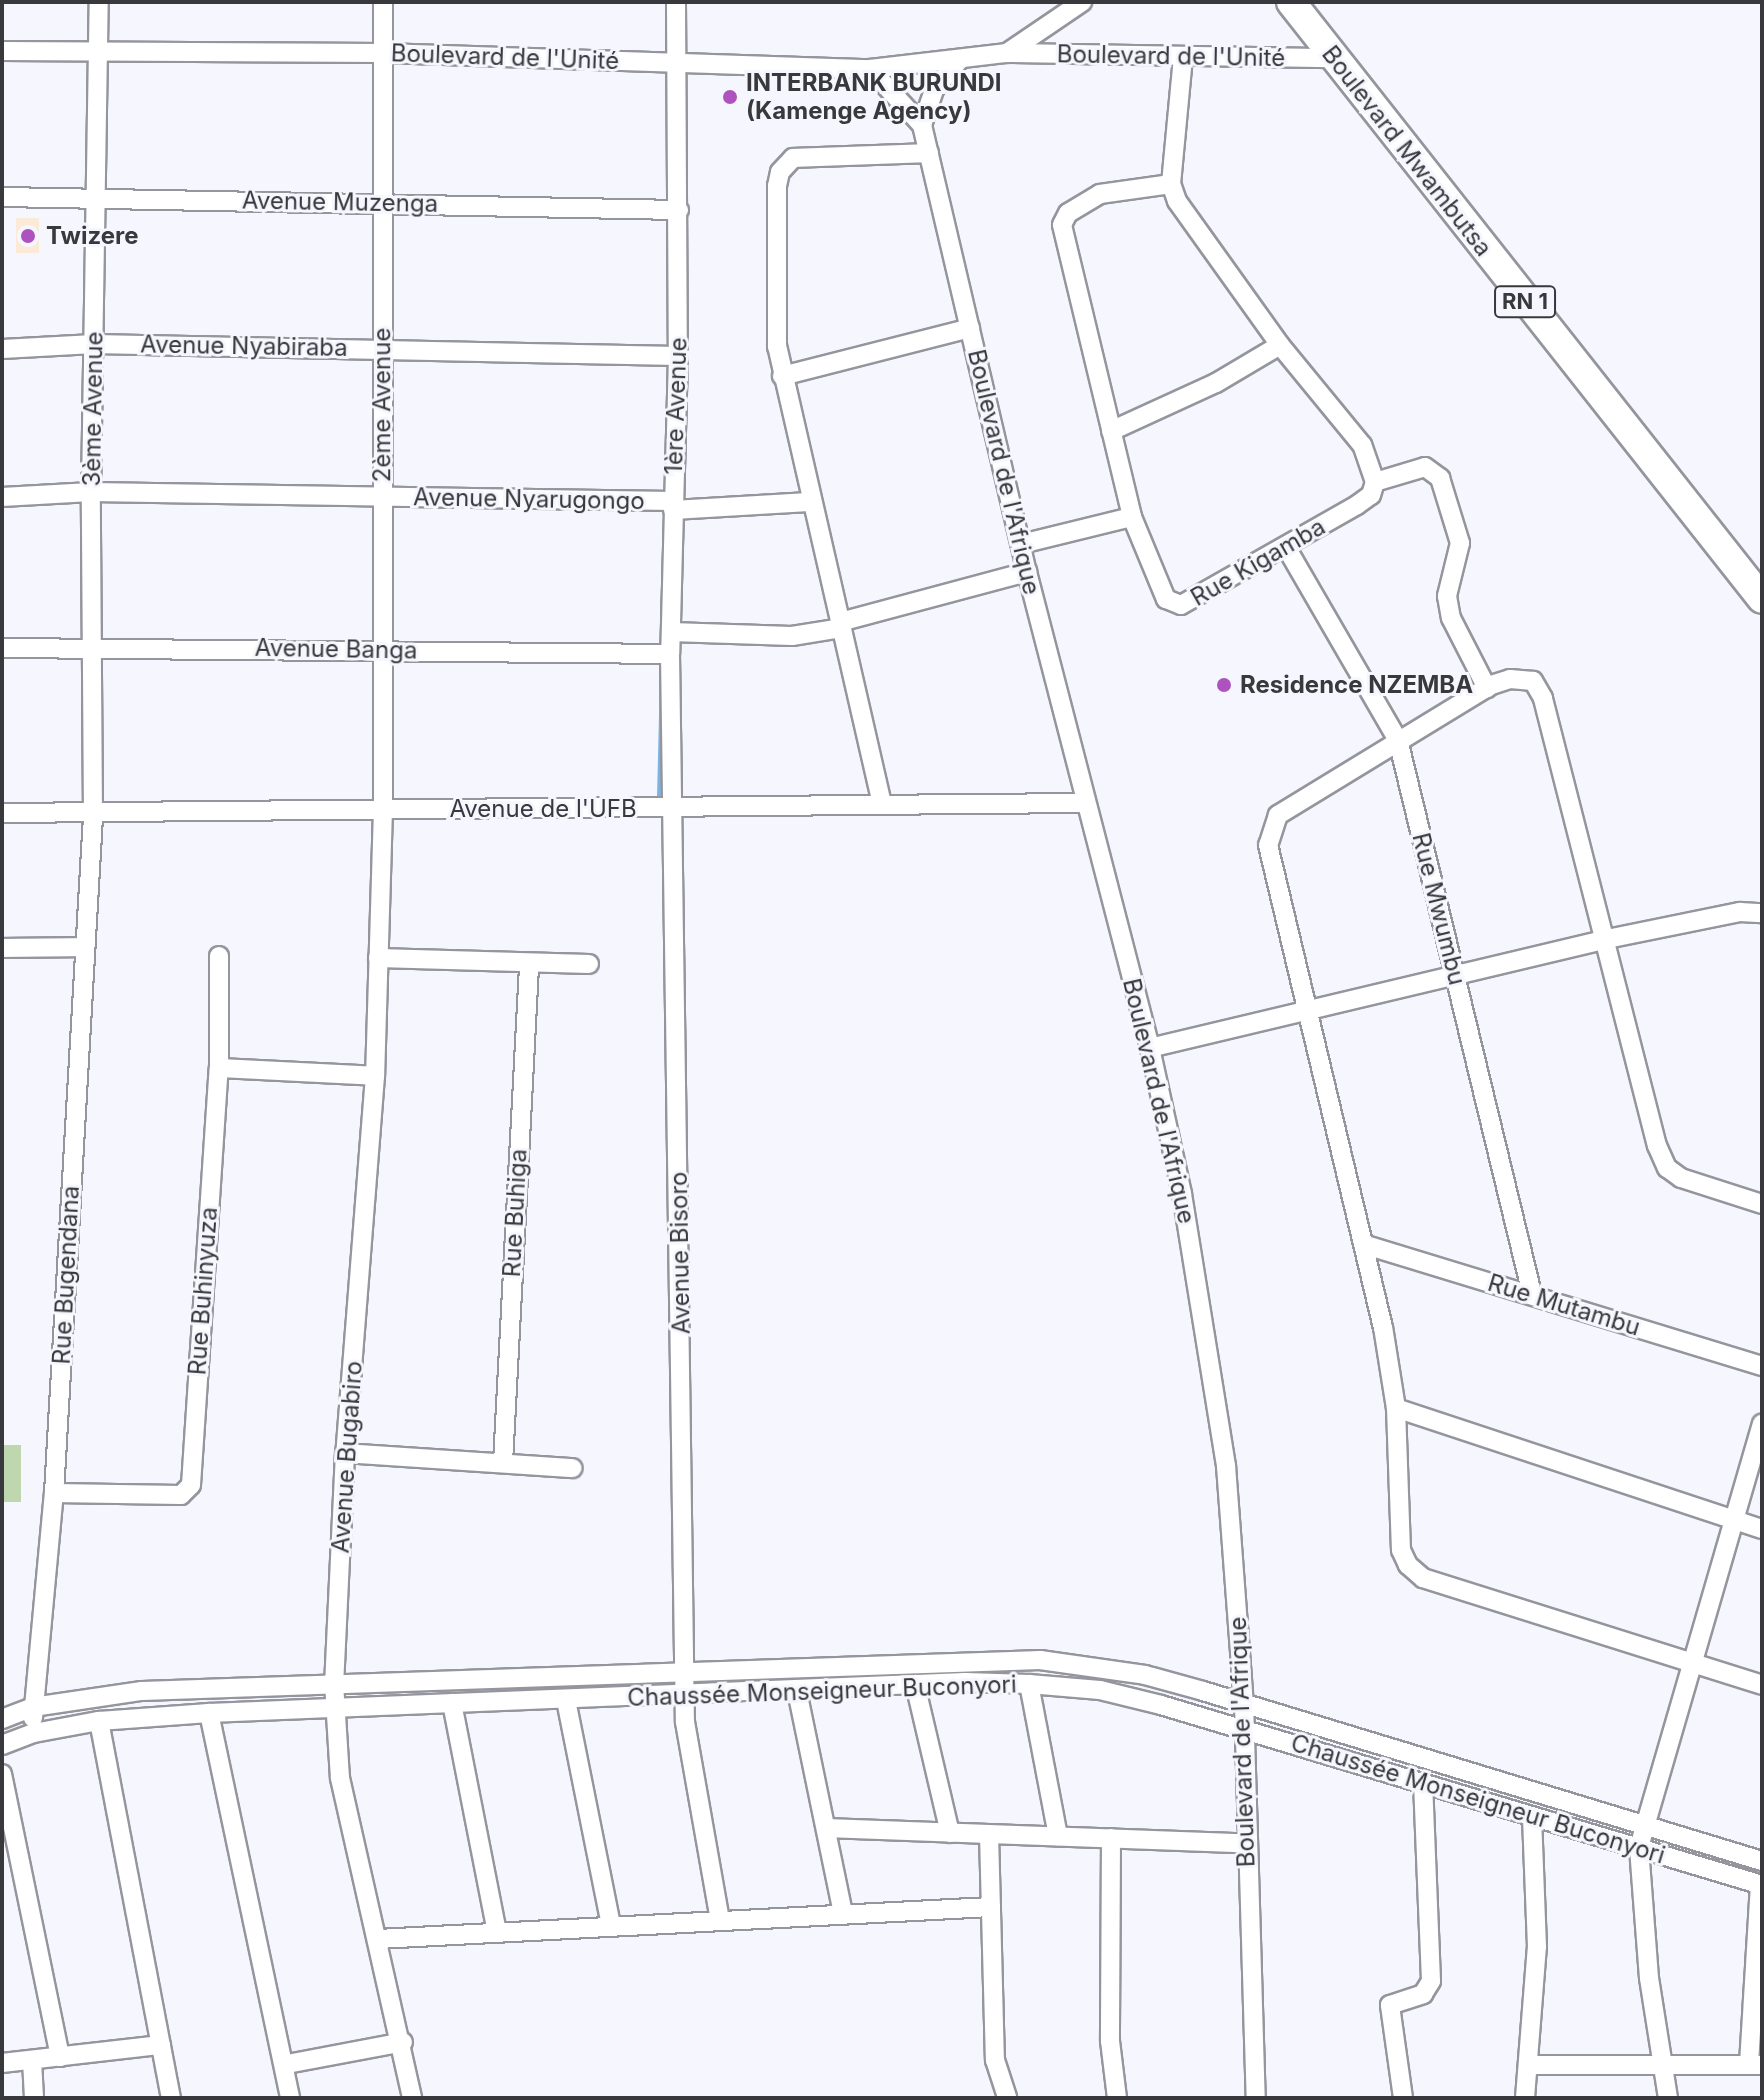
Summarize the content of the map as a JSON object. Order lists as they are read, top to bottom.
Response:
{
  "streets": {
    "highway": ["Boulevard Mwambutsa", "RN 1"],
    "street": [
      "Boulevard de l'Unité",
      "Avenue Muzenga",
      "Avenue Nyabiraba",
      "2ème Avenue",
      "1ère Avenue",
      "3ème Avenue",
      "Boulevard de l'Afrique",
      "Avenue Nyarugongo",
      "Rue Kigamba",
      "Avenue Banga",
      "Avenue de l'UFB",
      "Rue Mwumbu",
      "Rue Buhiga",
      "Avenue Bisoro",
      "Rue Bugendana",
      "Rue Buhinyuza",
      "Rue Mutambu",
      "Avenue Bugabiro",
      "Chaussée Monseigneur Buconyori"
    ]
  },
  "crossings": [
    ["Boulevard de l'Unité", "Boulevard Mwambutsa"],
    ["Boulevard de l'Unité", "2ème Avenue"],
    ["Boulevard de l'Unité", "1ère Avenue"],
    ["Boulevard de l'Unité", "3ème Avenue"],
    ["Boulevard de l'Unité", "Boulevard de l'Afrique"],
    ["Avenue Muzenga", "2ème Avenue"],
    ["Avenue Muzenga", "1ère Avenue"],
    ["Avenue Muzenga", "3ème Avenue"],
    ["Avenue Nyabiraba", "2ème Avenue"],
    ["Avenue Nyabiraba", "1ère Avenue"],
    ["Avenue Nyabiraba", "3ème Avenue"],
    ["2ème Avenue", "Avenue Nyarugongo"],
    ["2ème Avenue", "Avenue Banga"],
    ["2ème Avenue", "Avenue de l'UFB"],
    ["2ème Avenue", "Avenue Bugabiro"],
    ["1ère Avenue", "Avenue Nyarugongo"],
    ["1ère Avenue", "Avenue Banga"],
    ["1ère Avenue", "Avenue de l'UFB"],
    ["1ère Avenue", "Avenue Bisoro"],
    ["3ème Avenue", "Avenue Nyarugongo"],
    ["3ème Avenue", "Avenue Banga"],
    ["3ème Avenue", "Avenue de l'UFB"],
    ["3ème Avenue", "Rue Bugendana"],
    ["Boulevard de l'Afrique", "Avenue de l'UFB"],
    ["Boulevard de l'Afrique", "Chaussée Monseigneur Buconyori"],
    ["Rue Kigamba", "Rue Mwumbu"],
    ["Avenue de l'UFB", "Avenue Bisoro"],
    ["Avenue de l'UFB", "Rue Bugendana"],
    ["Avenue de l'UFB", "Avenue Bugabiro"],
    ["Rue Mwumbu", "Rue Mutambu"],
    ["Avenue Bisoro", "Chaussée Monseigneur Buconyori"],
    ["Rue Bugendana", "Rue Buhinyuza"],
    ["Rue Bugendana", "Chaussée Monseigneur Buconyori"],
    ["Avenue Bugabiro", "Chaussée Monseigneur Buconyori"]
  ],
  "places": ["INTERBANK BURUNDI (Kamenge Agency)", "Twizere", "Residence NZEMBA"]
}
